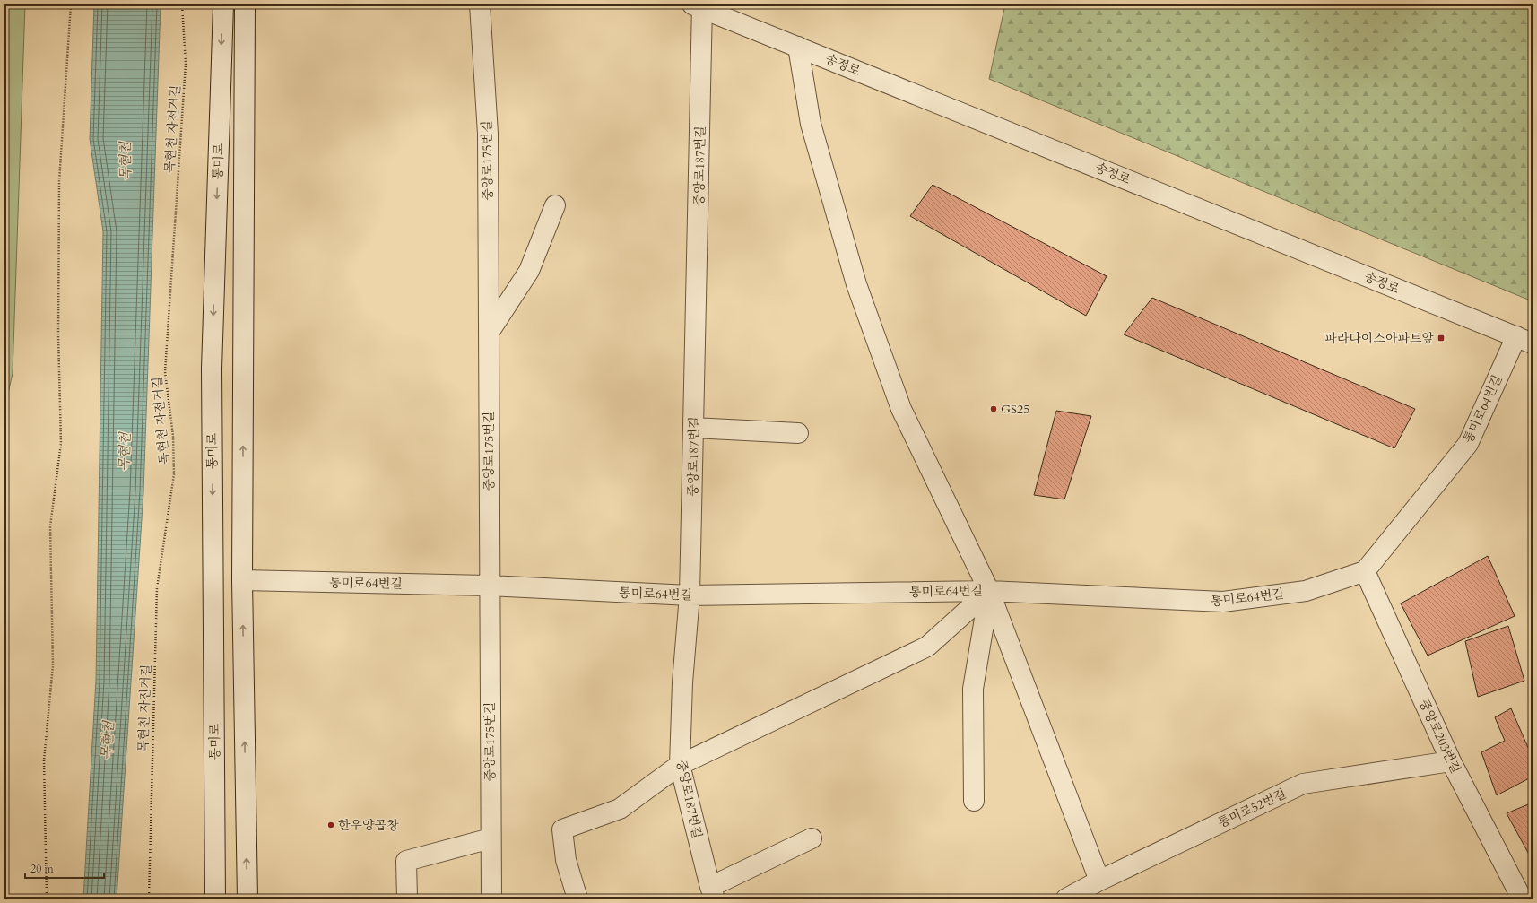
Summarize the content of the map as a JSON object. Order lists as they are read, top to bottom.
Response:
{
  "streets": {
    "street": [
      "송정로",
      "중앙로175번길",
      "통미로",
      "중앙로187번길",
      "통미로64번길",
      "중앙로203번길",
      "통미로52번길"
    ],
    "path": ["목현천 자전거길"]
  },
  "crossings": [
    ["송정로", "중앙로187번길"],
    ["송정로", "통미로64번길"],
    ["중앙로175번길", "통미로64번길"],
    ["통미로", "통미로64번길"],
    ["중앙로187번길", "통미로64번길"],
    ["통미로64번길", "중앙로203번길"],
    ["중앙로203번길", "통미로52번길"]
  ],
  "water": ["목현천"],
  "places": {
    "transit": ["파라다이스아파트앞"],
    "other": ["GS25", "한우양곱창"]
  },
  "scale_bar": "20 m"
}
